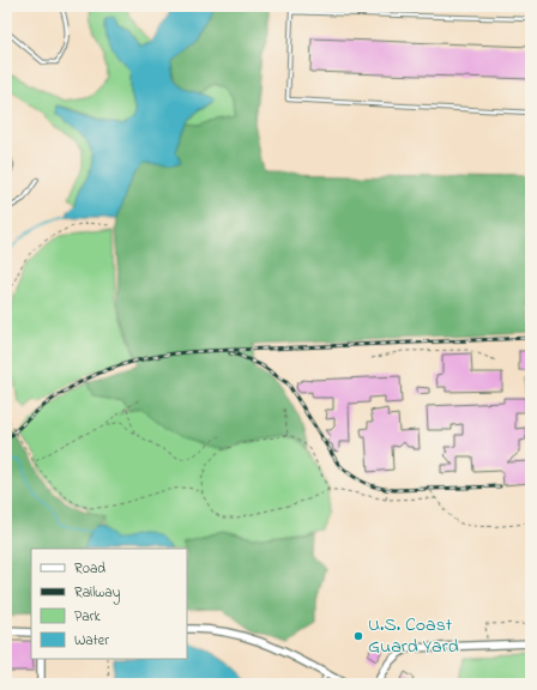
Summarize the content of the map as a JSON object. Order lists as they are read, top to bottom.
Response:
{
  "places": ["U.S. Coast Guard Yard"],
  "legend": [
    "Road",
    "Railway",
    "Park",
    "Water"
  ]
}
